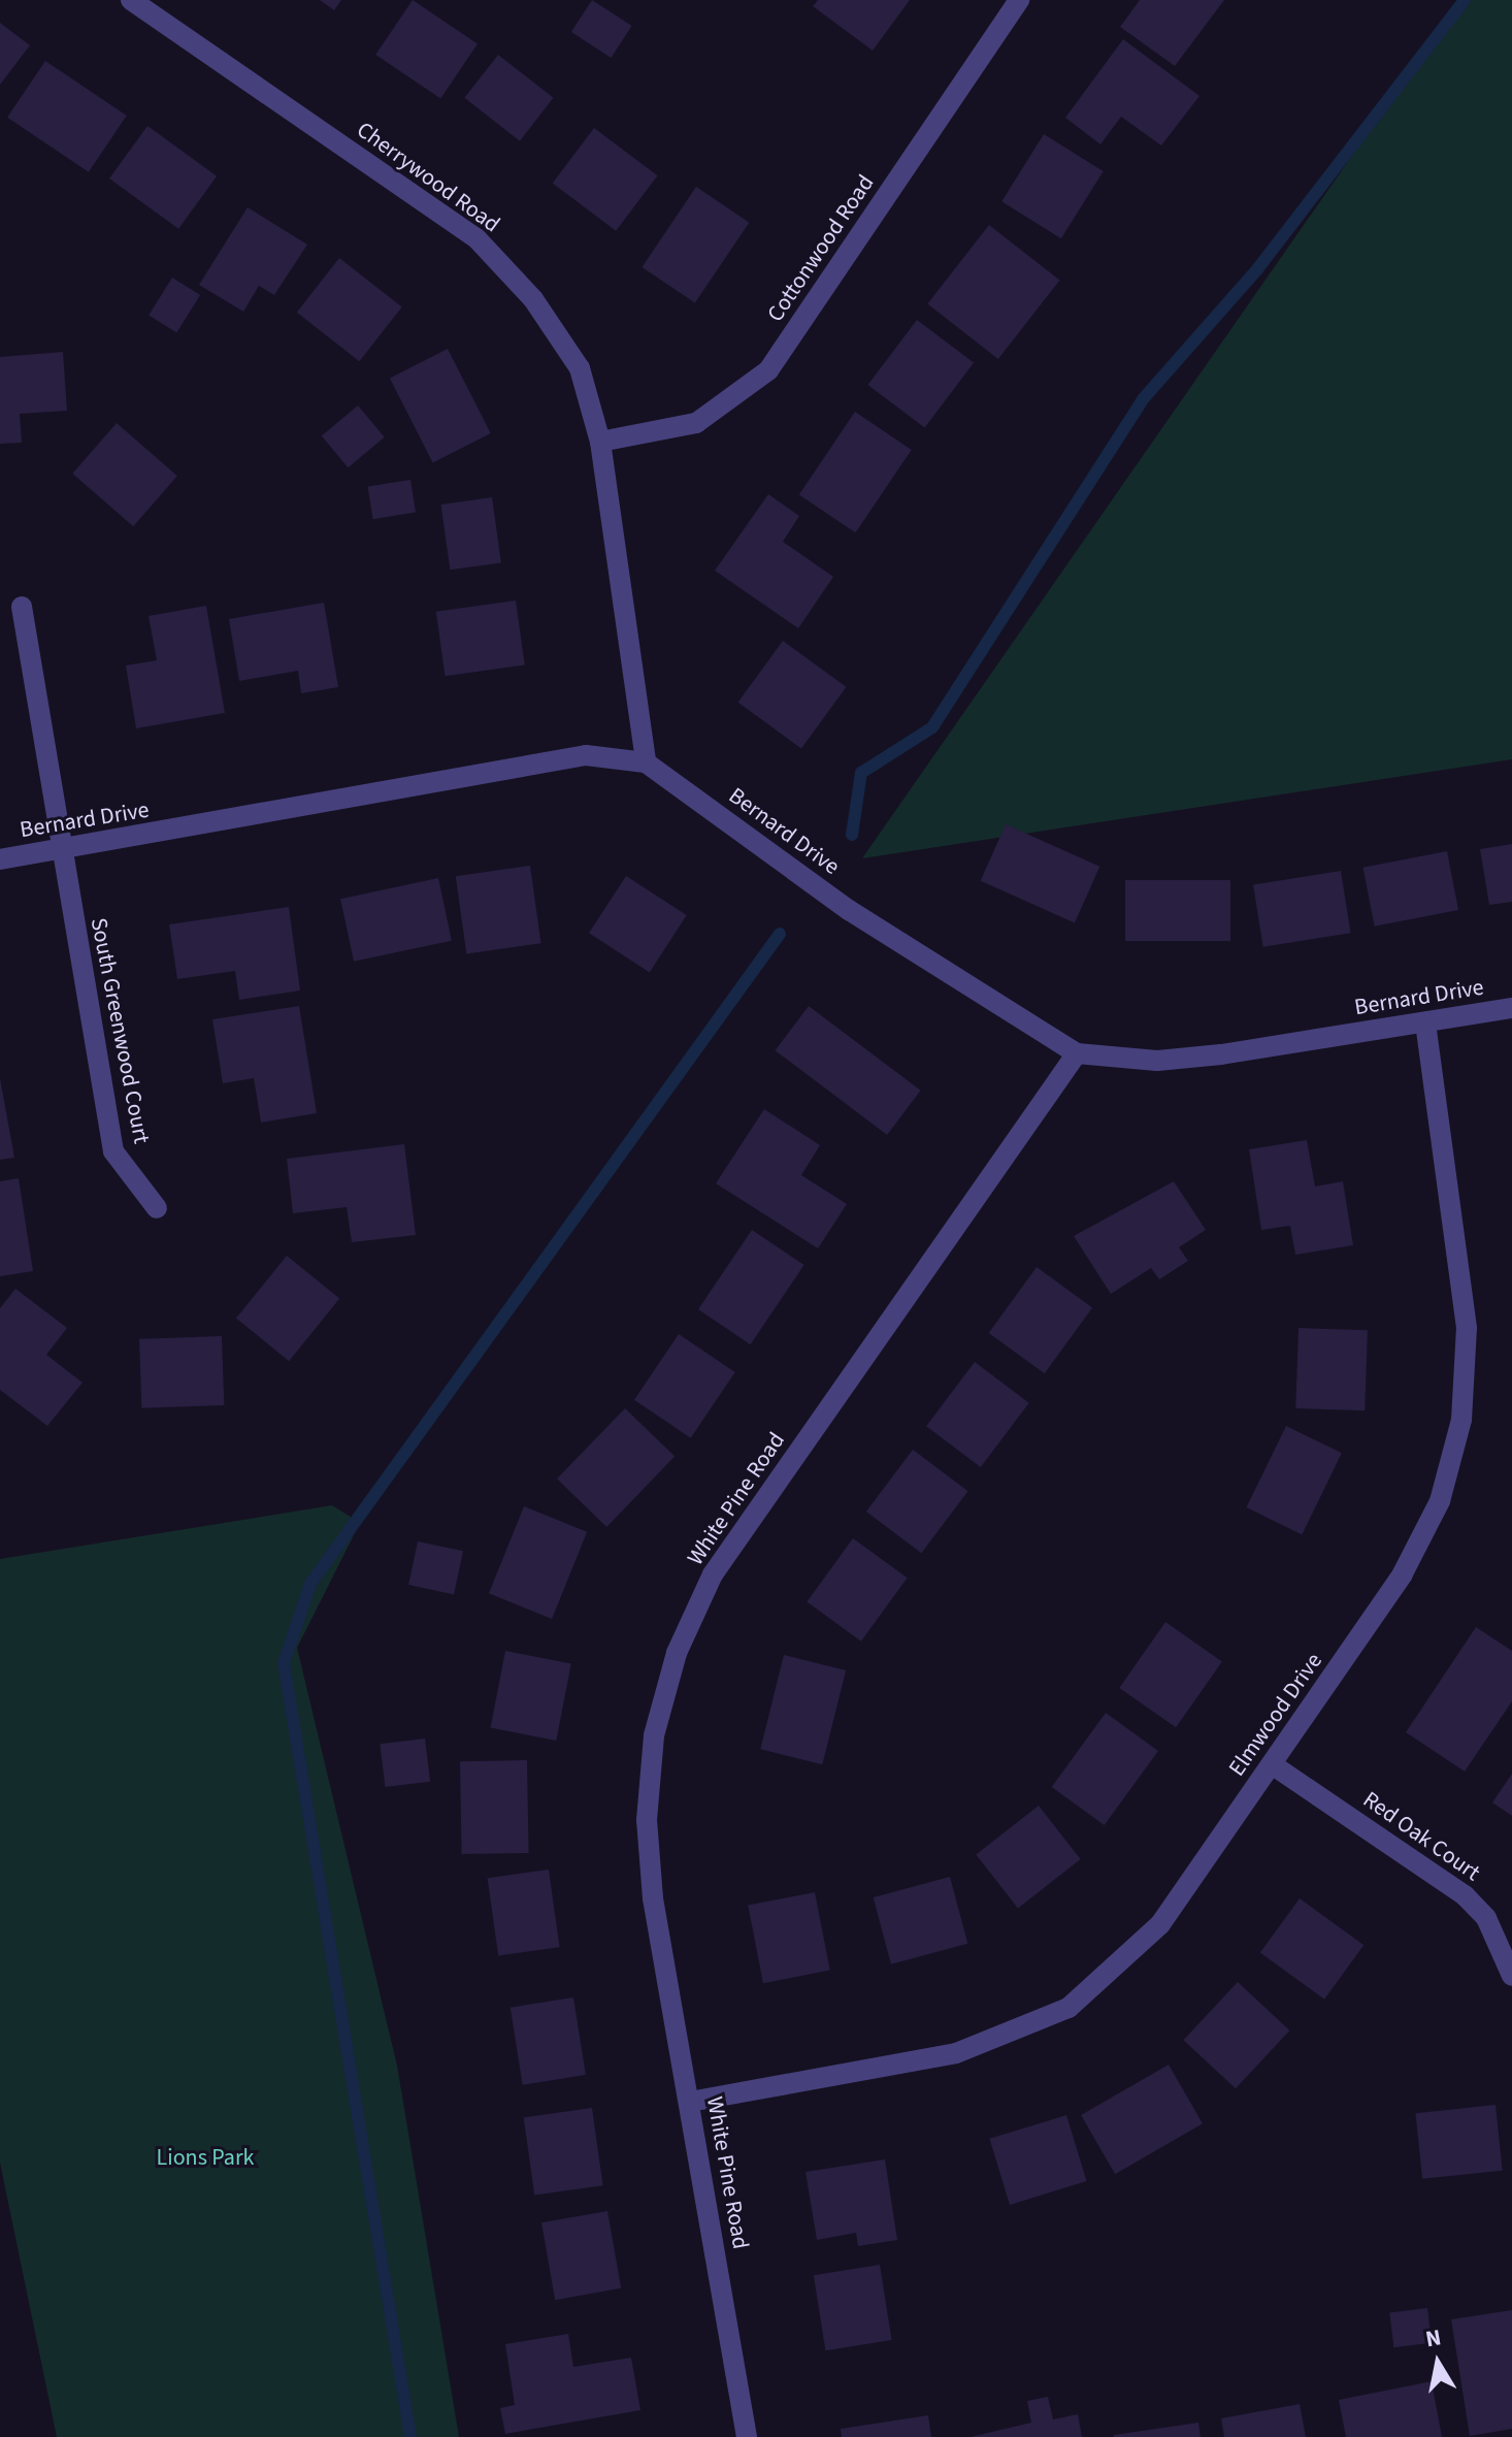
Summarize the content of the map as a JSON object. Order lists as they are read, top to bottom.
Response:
{
  "streets": {
    "street": [
      "Cherrywood Road",
      "Cottonwood Road",
      "Bernard Drive",
      "South Greenwood Court",
      "White Pine Road",
      "Elmwood Drive",
      "Red Oak Court"
    ]
  },
  "crossings": [
    ["Cherrywood Road", "Cottonwood Road"],
    ["Cherrywood Road", "Bernard Drive"],
    ["Bernard Drive", "South Greenwood Court"],
    ["Bernard Drive", "White Pine Road"],
    ["Bernard Drive", "Elmwood Drive"],
    ["White Pine Road", "Elmwood Drive"],
    ["Elmwood Drive", "Red Oak Court"]
  ],
  "parks": ["Lions Park"],
  "north": "top"
}
